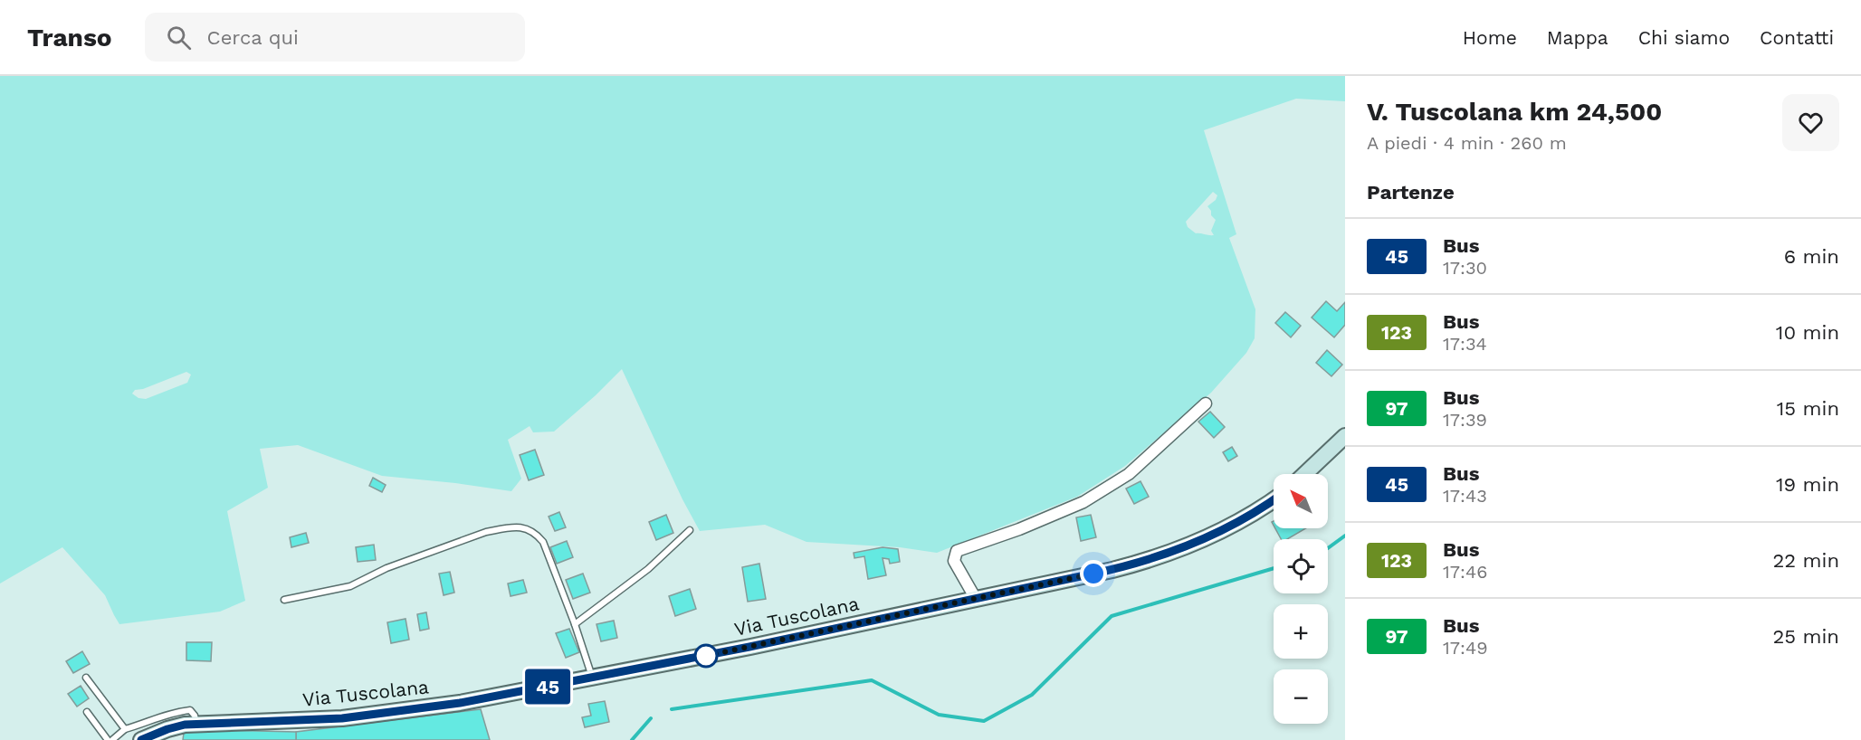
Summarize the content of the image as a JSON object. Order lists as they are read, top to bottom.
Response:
{
  "streets": {
    "main road": ["Via Tuscolana"]
  },
  "lines": ["bus line 45"],
  "north": "top left",
  "page": {
    "header": "Transo",
    "search": "Cerca qui",
    "nav": [
      "Home",
      "Mappa",
      "Chi siamo",
      "Contatti"
    ],
    "on_map": "45",
    "heading": [
      ["V. Tuscolana km 24,500", "A piedi · 4 min · 260 m"],
      "Partenze"
    ],
    "list": [
      {
        "mark": "45",
        "name": "Bus",
        "note": "17:30",
        "value": "6 min"
      },
      {
        "mark": "123",
        "name": "Bus",
        "note": "17:34",
        "value": "10 min"
      },
      {
        "mark": "97",
        "name": "Bus",
        "note": "17:39",
        "value": "15 min"
      },
      {
        "mark": "45",
        "name": "Bus",
        "note": "17:43",
        "value": "19 min"
      },
      {
        "mark": "123",
        "name": "Bus",
        "note": "17:46",
        "value": "22 min"
      },
      {
        "mark": "97",
        "name": "Bus",
        "note": "17:49",
        "value": "25 min"
      }
    ],
    "map_buttons": ["+", "−"]
  }
}
